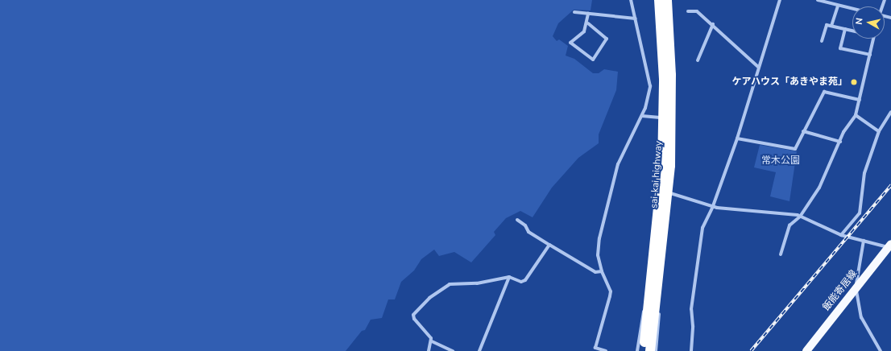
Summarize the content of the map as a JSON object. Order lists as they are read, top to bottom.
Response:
{
  "streets": {
    "highway": ["sai-kai highway"],
    "main road": ["飯能寄居線"]
  },
  "parks": ["常木公園"],
  "places": ["ケアハウス「あきやま苑」"],
  "north": "left"
}
